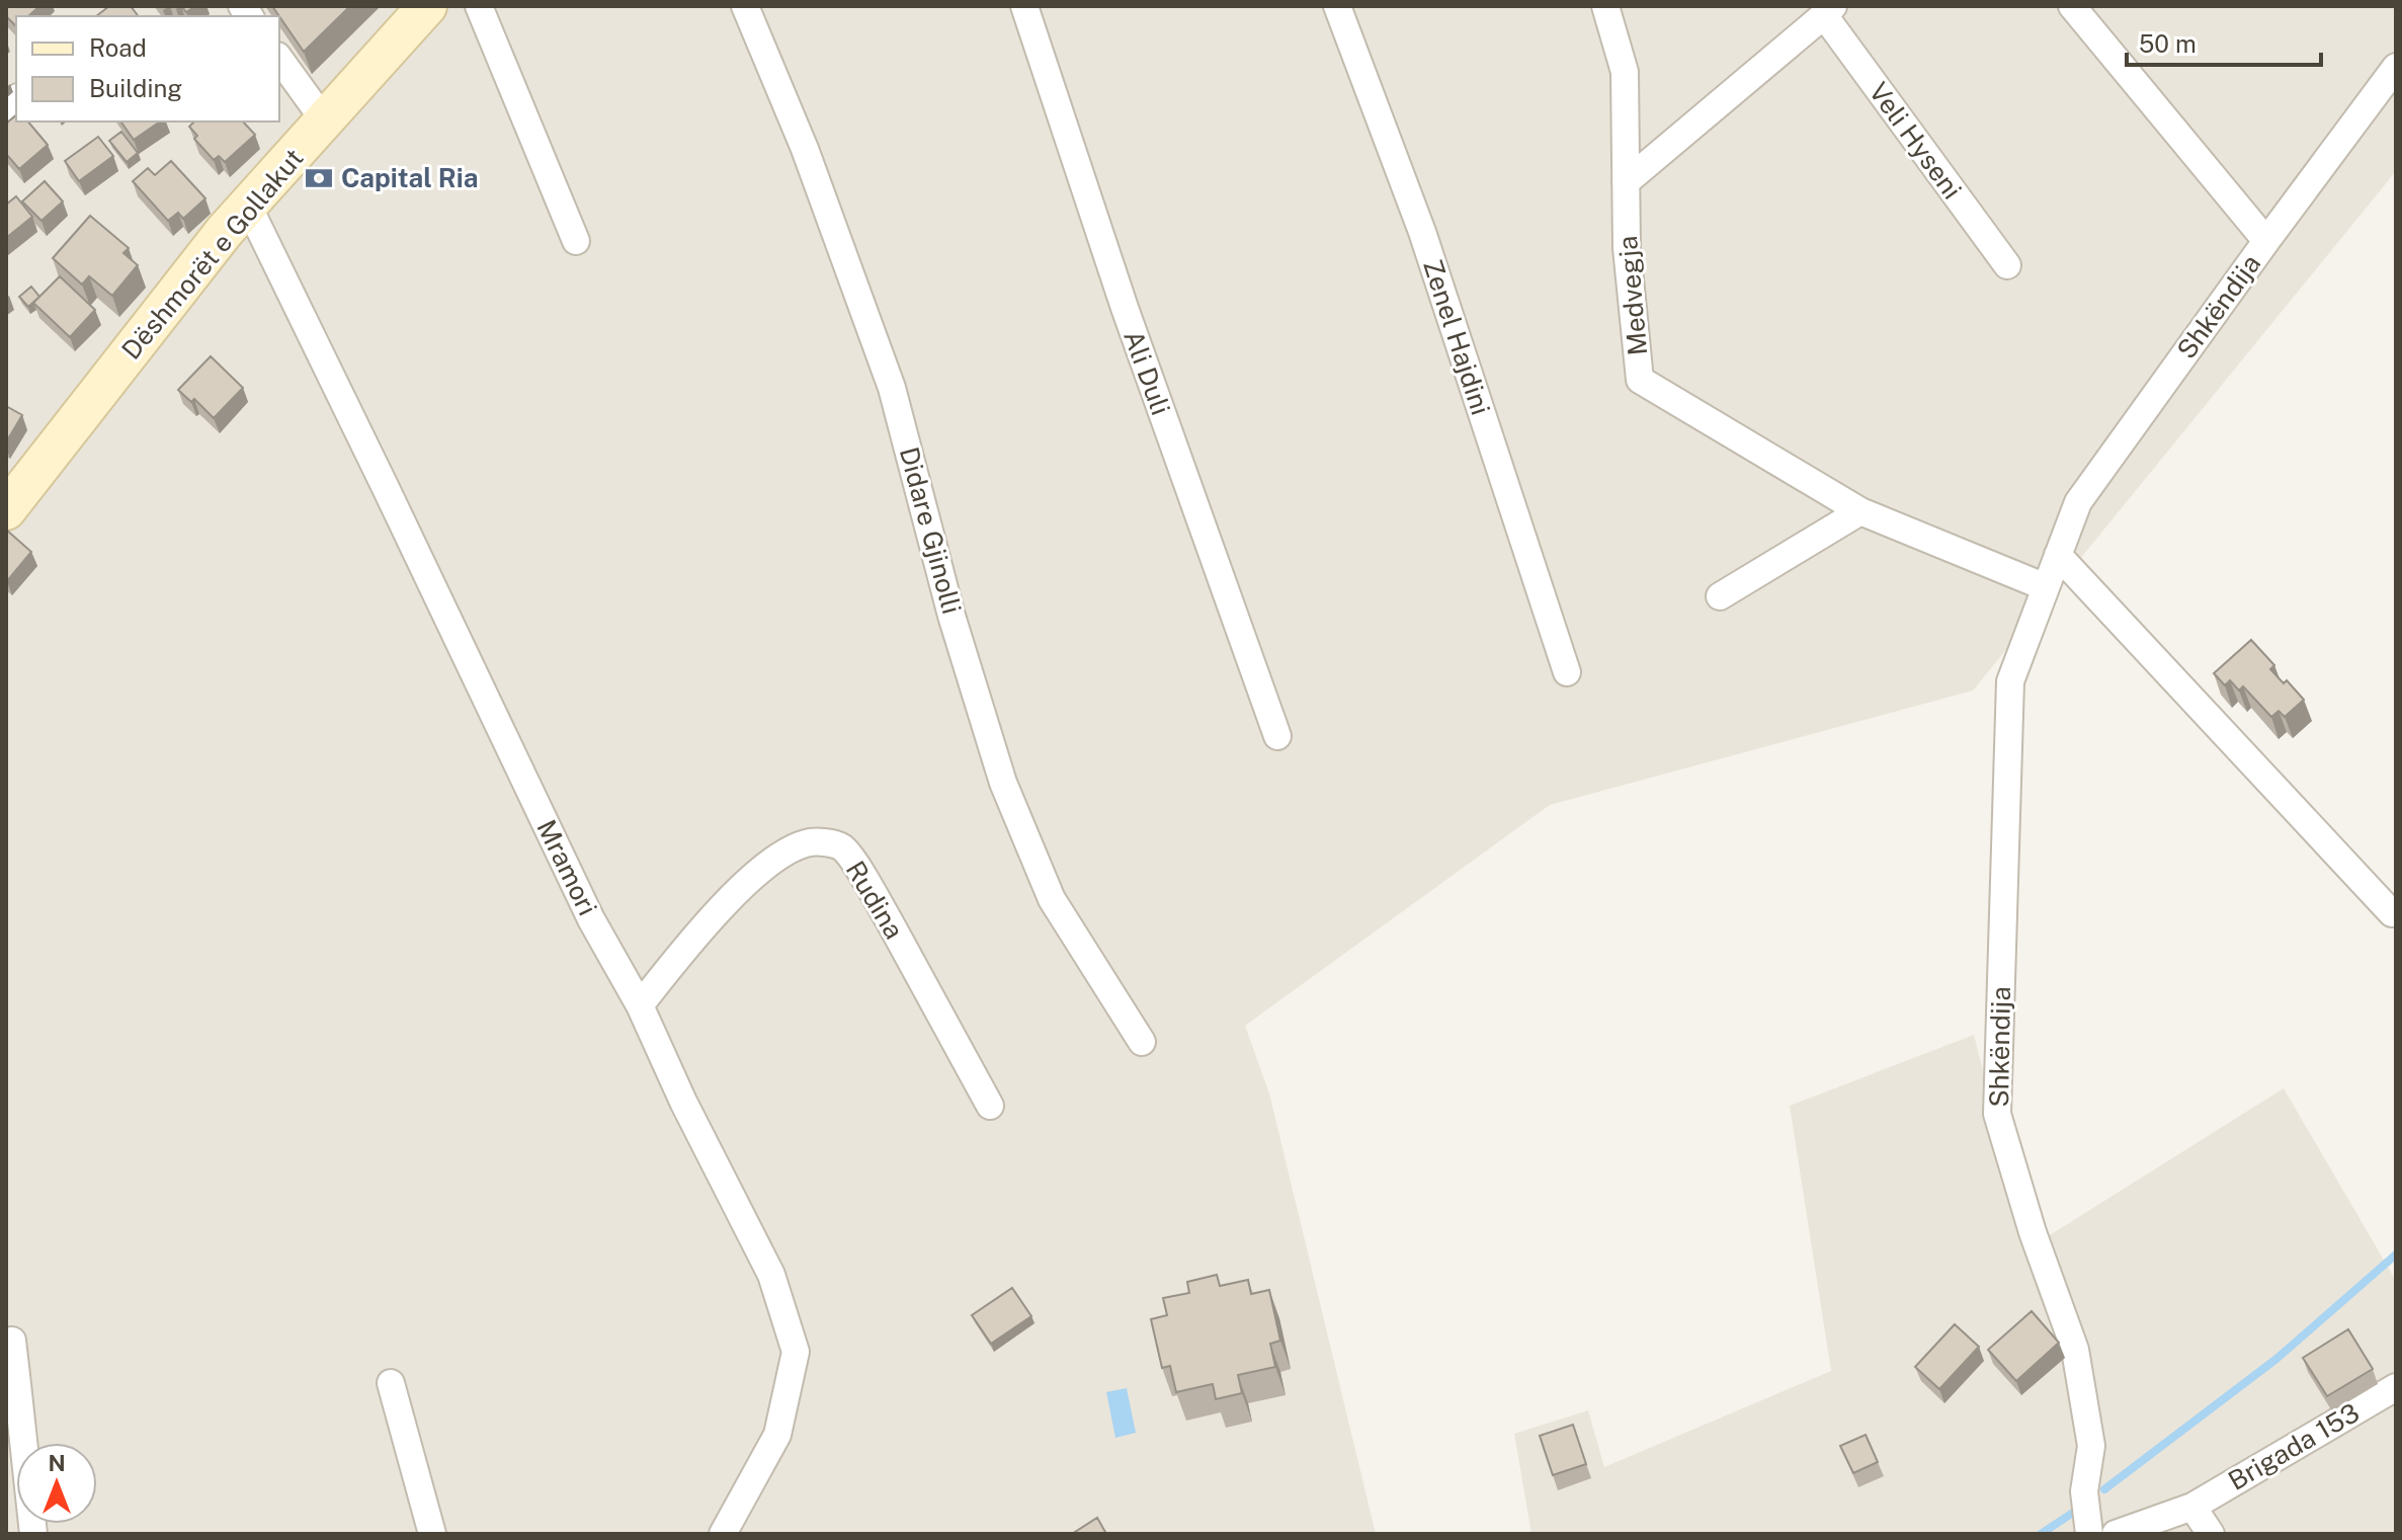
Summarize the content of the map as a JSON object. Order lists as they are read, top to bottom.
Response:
{
  "streets": {
    "street": [
      "Veli Hyseni",
      "Dëshmorët e Gollakut",
      "Medvegja",
      "Shkëndija",
      "Zenel Hajdini",
      "Ali Duli",
      "Didare Gjinolli",
      "Mramori",
      "Rudina",
      "Brigada 153"
    ]
  },
  "crossings": [
    ["Veli Hyseni", "Medvegja"],
    ["Dëshmorët e Gollakut", "Mramori"],
    ["Medvegja", "Shkëndija"],
    ["Mramori", "Rudina"]
  ],
  "places": {
    "bank": ["Capital Ria"]
  },
  "legend": ["Road", "Building"],
  "scale_bar": "50 m",
  "north": "top"
}
